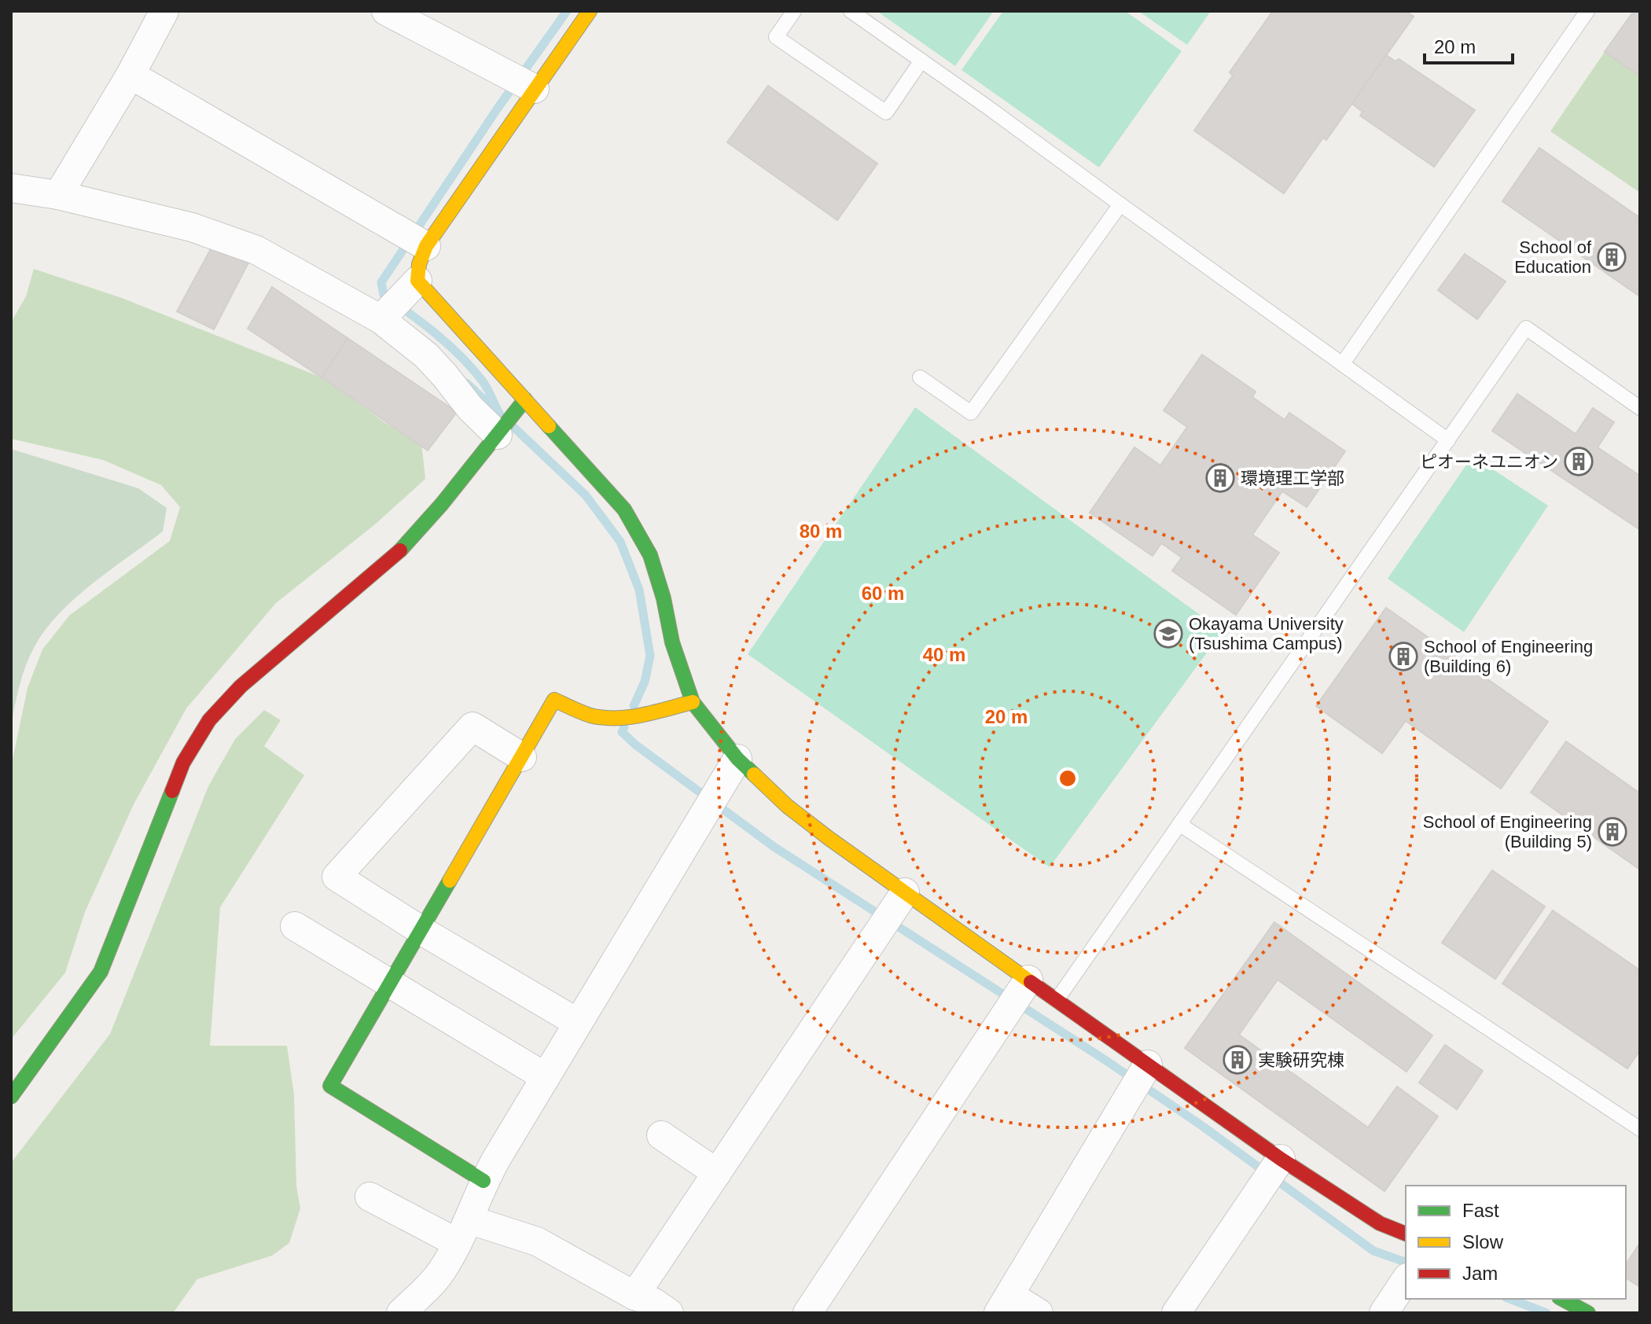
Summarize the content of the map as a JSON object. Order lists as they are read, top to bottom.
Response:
{
  "places": {
    "building": [
      "School of Education",
      "ピオーネユニオン",
      "環境理工学部",
      "School of Engineering (Building 6)",
      "School of Engineering (Building 5)",
      "実験研究棟"
    ],
    "school or university": ["Okayama University (Tsushima Campus)"]
  },
  "legend": ["Fast", "Slow", "Jam"],
  "scale_bar": "20 m",
  "rings": [
    "80 m",
    "60 m",
    "40 m",
    "20 m"
  ]
}
